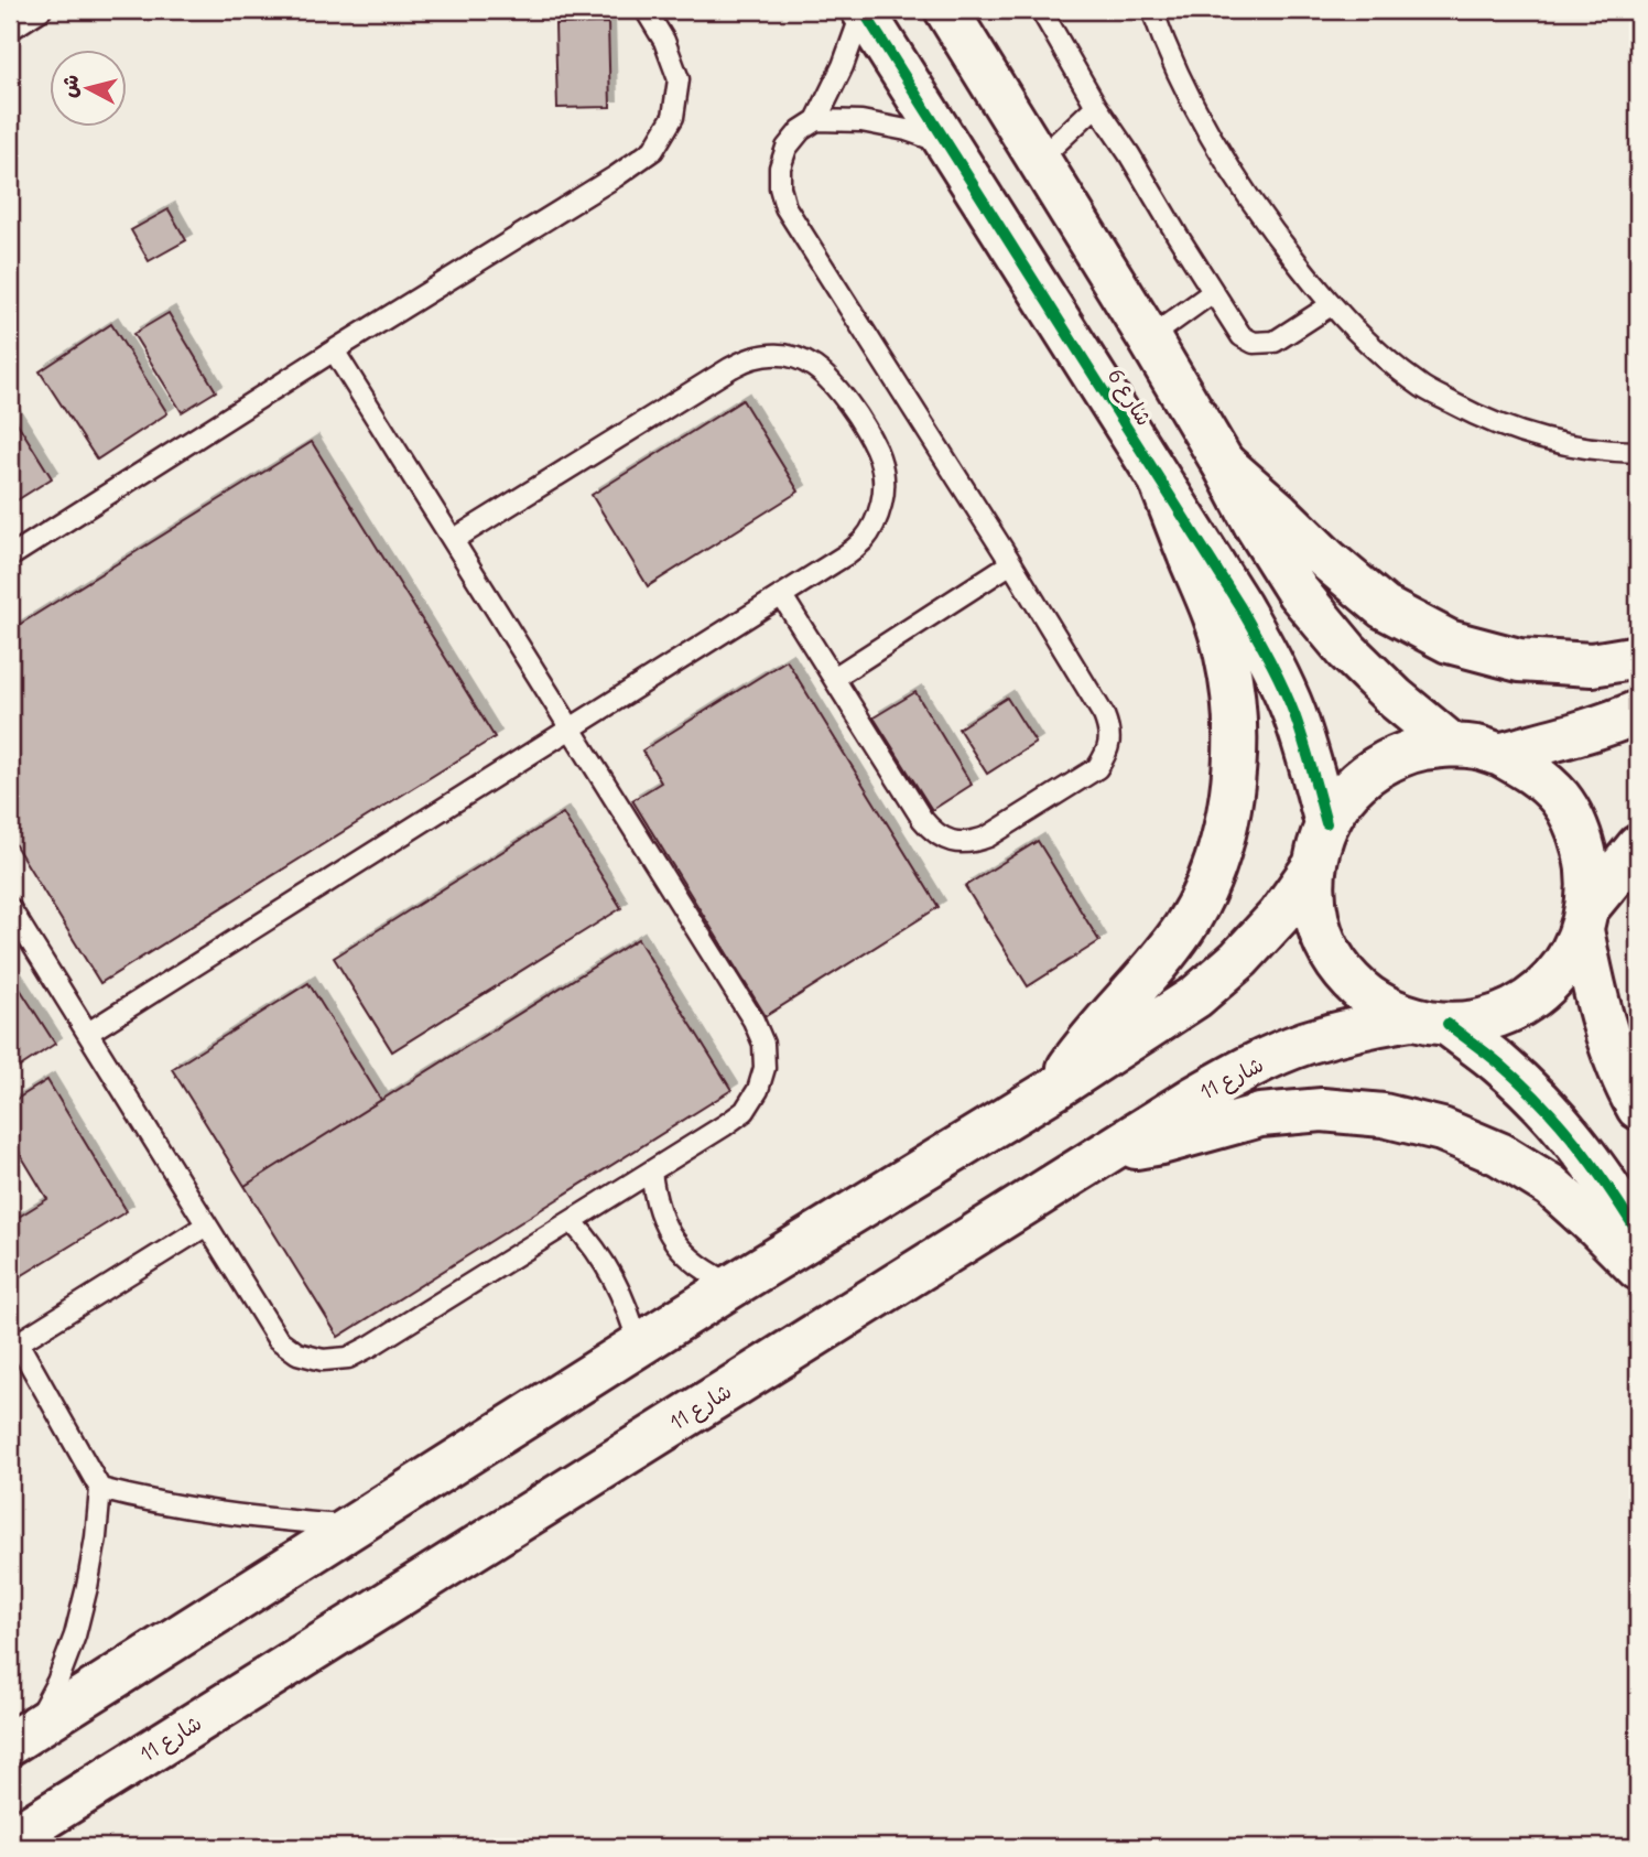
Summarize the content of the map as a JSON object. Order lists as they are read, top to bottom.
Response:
{
  "streets": {
    "main road": ["شارع 6", "شارع 11"]
  },
  "north": "left"
}
